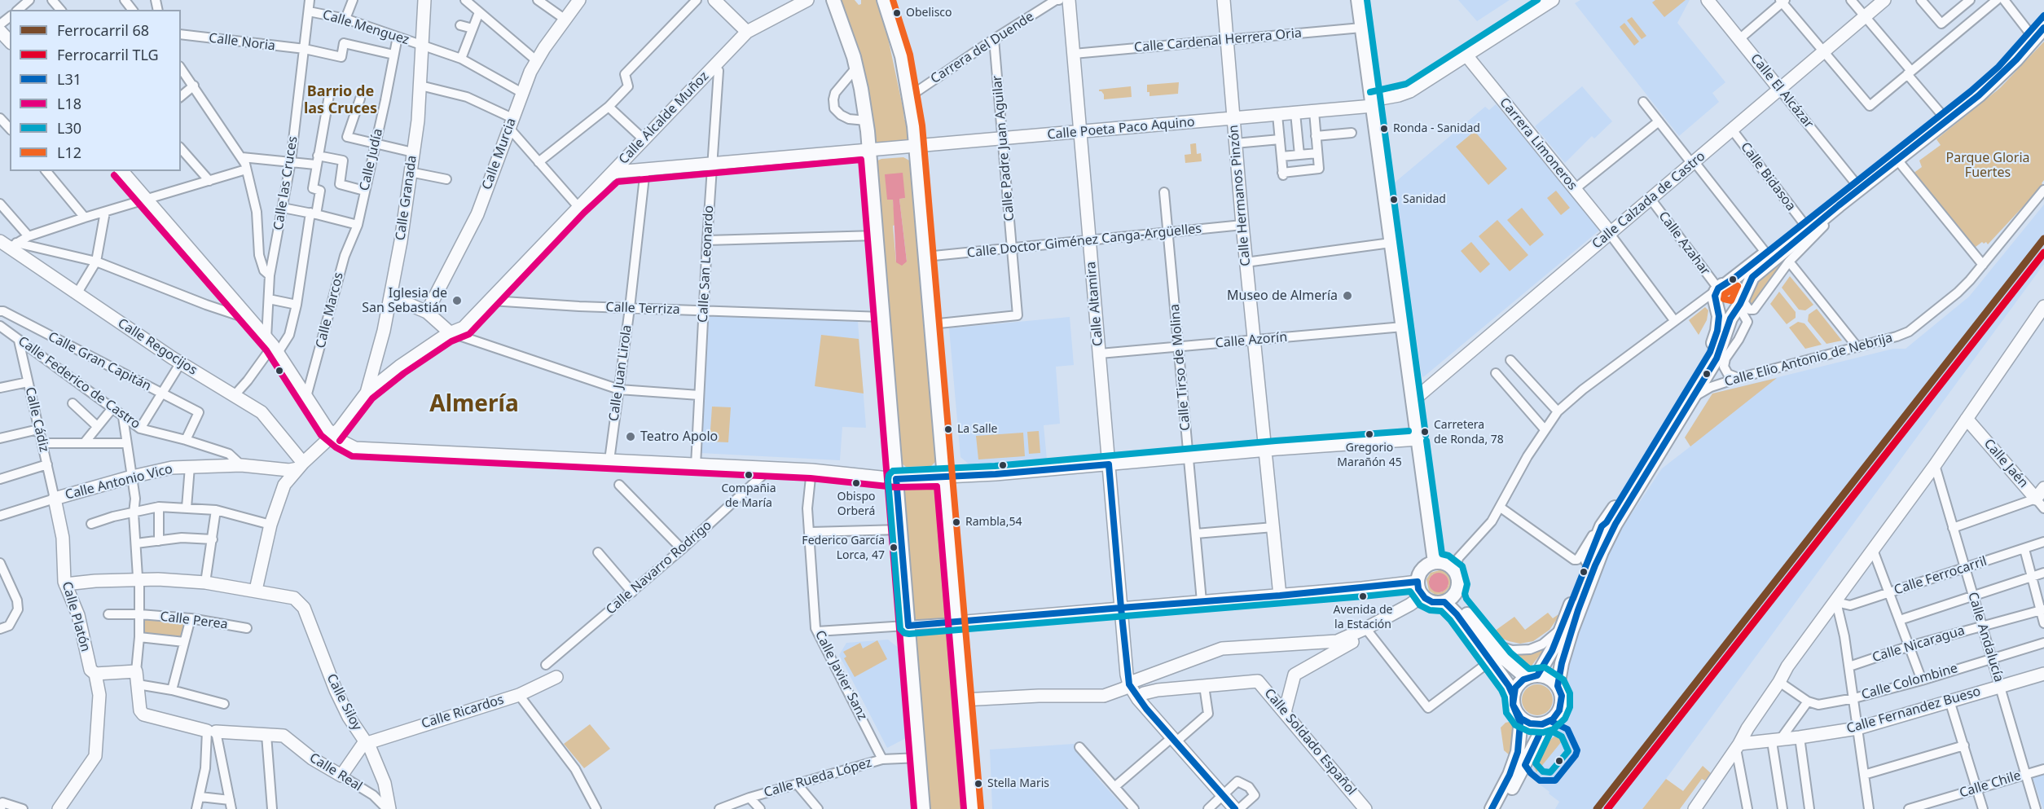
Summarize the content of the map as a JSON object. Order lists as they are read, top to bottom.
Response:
{
  "streets": {
    "street": [
      "Calle Menguez",
      "Calle Cardenal Herrera Oria",
      "Calle Noria",
      "Carrera del Duende",
      "Calle El Alcázar",
      "Calle Alcalde Muñoz",
      "Calle Poeta Paco Aquino",
      "Carrera Limoneros",
      "Calle Padre Juan Aguilar",
      "Calle Murcia",
      "Calle Judía",
      "Calle Bidasoa",
      "Calle las Cruces",
      "Calle Hermanos Pinzón",
      "Calle Granada",
      "Calle Calzada de Castro",
      "Calle Doctor Giménez Canga-Argüelles",
      "Calle Azahar",
      "Calle San Leonardo",
      "Calle Altamira",
      "Calle Terriza",
      "Calle Marcos",
      "Calle Azorín",
      "Calle Regocijos",
      "Calle Elio Antonio de Nebrija",
      "Calle Gran Capitán",
      "Calle Tirso de Molina",
      "Calle Juan Lirola",
      "Calle Federico de Castro",
      "Calle Cádiz",
      "Calle Jaén",
      "Calle Antonio Vico",
      "Calle Navarro Rodrigo",
      "Calle Ferrocarril",
      "Calle Platón",
      "Calle Perea",
      "Calle Andalucía",
      "Calle Nicaragua",
      "Calle Javier Sanz",
      "Calle Colombine",
      "Calle Siloy",
      "Calle Fernandez Bueso",
      "Calle Ricardos",
      "Calle Soldado Español",
      "Calle Real",
      "Calle Rueda López",
      "Calle Chile"
    ]
  },
  "crossings": [
    ["Calle Menguez", "Calle Murcia"],
    ["Calle Menguez", "Calle Judía"],
    ["Calle Menguez", "Calle las Cruces"],
    ["Calle Menguez", "Calle Granada"],
    ["Calle Cardenal Herrera Oria", "Calle Hermanos Pinzón"],
    ["Calle Cardenal Herrera Oria", "Calle Altamira"],
    ["Calle Noria", "Calle Judía"],
    ["Calle Noria", "Calle las Cruces"],
    ["Carrera del Duende", "Calle Padre Juan Aguilar"],
    ["Calle El Alcázar", "Calle Calzada de Castro"],
    ["Calle Alcalde Muñoz", "Calle Poeta Paco Aquino"],
    ["Calle Alcalde Muñoz", "Calle Granada"],
    ["Calle Alcalde Muñoz", "Calle San Leonardo"],
    ["Calle Alcalde Muñoz", "Calle Terriza"],
    ["Calle Poeta Paco Aquino", "Carrera Limoneros"],
    ["Calle Poeta Paco Aquino", "Calle Padre Juan Aguilar"],
    ["Calle Poeta Paco Aquino", "Calle Hermanos Pinzón"],
    ["Calle Poeta Paco Aquino", "Calle San Leonardo"],
    ["Calle Poeta Paco Aquino", "Calle Altamira"],
    ["Calle Poeta Paco Aquino", "Calle Juan Lirola"],
    ["Carrera Limoneros", "Calle Calzada de Castro"],
    ["Calle Padre Juan Aguilar", "Calle Doctor Giménez Canga-Argüelles"],
    ["Calle Judía", "Calle Marcos"],
    ["Calle Bidasoa", "Calle Calzada de Castro"],
    ["Calle Hermanos Pinzón", "Calle Doctor Giménez Canga-Argüelles"],
    ["Calle Hermanos Pinzón", "Calle Azorín"],
    ["Calle Calzada de Castro", "Calle Azahar"],
    ["Calle Doctor Giménez Canga-Argüelles", "Calle Altamira"],
    ["Calle Doctor Giménez Canga-Argüelles", "Calle Tirso de Molina"],
    ["Calle San Leonardo", "Calle Terriza"],
    ["Calle Altamira", "Calle Azorín"],
    ["Calle Terriza", "Calle Juan Lirola"],
    ["Calle Azorín", "Calle Tirso de Molina"],
    ["Calle Regocijos", "Calle Antonio Vico"],
    ["Calle Gran Capitán", "Calle Federico de Castro"],
    ["Calle Federico de Castro", "Calle Cádiz"],
    ["Calle Federico de Castro", "Calle Antonio Vico"],
    ["Calle Cádiz", "Calle Antonio Vico"],
    ["Calle Cádiz", "Calle Platón"],
    ["Calle Antonio Vico", "Calle Platón"],
    ["Calle Ferrocarril", "Calle Andalucía"],
    ["Calle Andalucía", "Calle Nicaragua"],
    ["Calle Andalucía", "Calle Colombine"],
    ["Calle Andalucía", "Calle Fernandez Bueso"],
    ["Calle Andalucía", "Calle Chile"],
    ["Calle Javier Sanz", "Calle Rueda López"],
    ["Calle Siloy", "Calle Ricardos"],
    ["Calle Siloy", "Calle Real"]
  ],
  "districts": ["Barrio de las Cruces", "Almería"],
  "parks": ["Parque Gloria Fuertes"],
  "places": [
    "Obelisco",
    "Ronda - Sanidad",
    "Sanidad",
    "Museo de Almería",
    "Iglesia de San Sebastián",
    "La Salle",
    "Carretera de Ronda, 78",
    "Gregorio Marañón 45",
    "Teatro Apolo",
    "Compañia de María",
    "Obispo Orberá",
    "Rambla,54",
    "Federico García Lorca, 47",
    "Avenida de la Estación",
    "Stella Maris"
  ],
  "lines": [
    "transit line L30",
    "transit line L12",
    "transit line L31",
    "transit line L18",
    "rail line 68",
    "rail line TLG"
  ],
  "legend": [
    "Ferrocarril 68",
    "Ferrocarril TLG",
    "L31",
    "L18",
    "L30",
    "L12"
  ]
}
